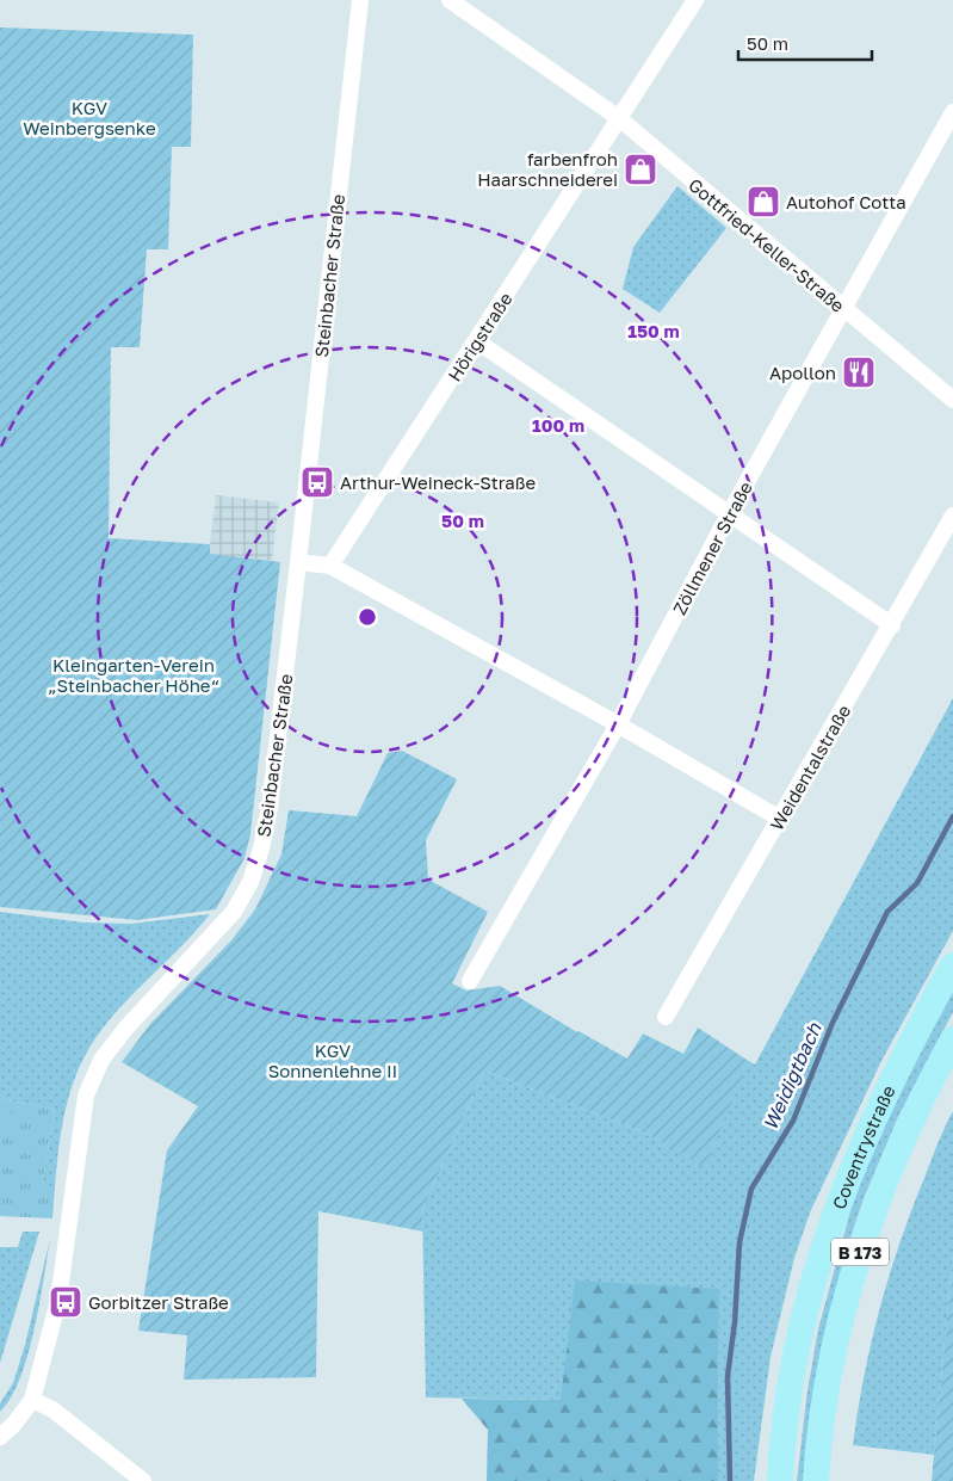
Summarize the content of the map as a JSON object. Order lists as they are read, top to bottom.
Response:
{
  "streets": {
    "main road": ["Coventrystraße", "B 173"],
    "street": [
      "Gottfried-Keller-Straße",
      "Steinbacher Straße",
      "Hörigstraße",
      "Zöllmener Straße",
      "Weidentalstraße"
    ]
  },
  "crossings": [
    ["Gottfried-Keller-Straße", "Hörigstraße"],
    ["Gottfried-Keller-Straße", "Zöllmener Straße"]
  ],
  "water": ["Weidigtbach"],
  "parks": ["KGV Weinbergsenke", "Kleingarten-Verein „Steinbacher Höhe“", "KGV Sonnenlehne II"],
  "places": {
    "shop": ["farbenfroh Haarschneiderei", "Autohof Cotta"],
    "restaurant": ["Apollon"],
    "bus stop": ["Arthur-Weineck-Straße", "Gorbitzer Straße"]
  },
  "scale_bar": "50 m",
  "rings": ["150 m", "100 m", "50 m"]
}
